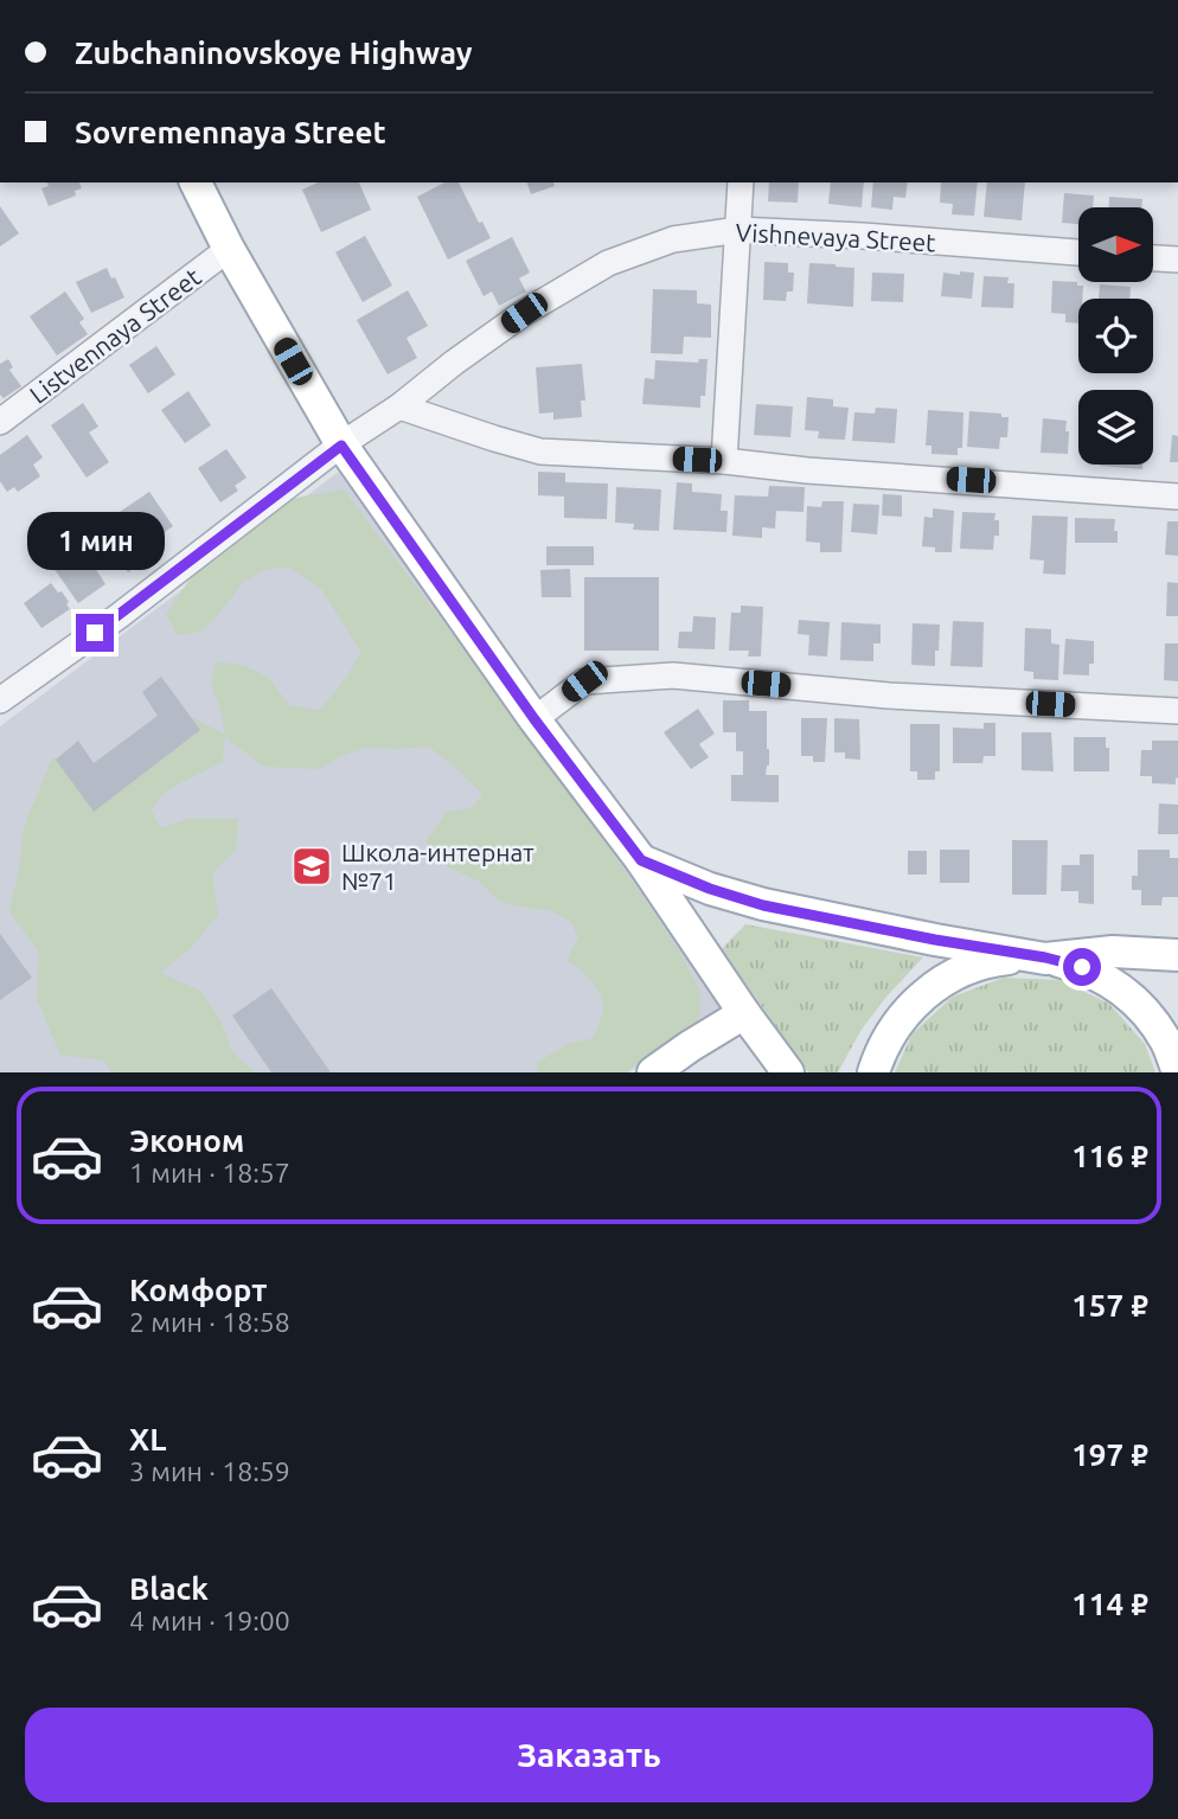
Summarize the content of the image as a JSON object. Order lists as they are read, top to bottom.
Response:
{
  "streets": {
    "street": ["Vishnevaya Street", "Listvennaya Street"]
  },
  "places": {
    "school or university": ["Школа-интернат №71"]
  },
  "north": "right",
  "page": {
    "banner": ["Zubchaninovskoye Highway", "Sovremennaya Street"],
    "bubble": "1 мин",
    "list": [
      {
        "name": "Эконом",
        "note": "1 мин · 18:57",
        "value": "116 ₽"
      },
      {
        "name": "Комфорт",
        "note": "2 мин · 18:58",
        "value": "157 ₽"
      },
      {
        "name": "XL",
        "note": "3 мин · 18:59",
        "value": "197 ₽"
      },
      {
        "name": "Black",
        "note": "4 мин · 19:00",
        "value": "114 ₽"
      }
    ],
    "buttons": "Заказать"
  }
}
